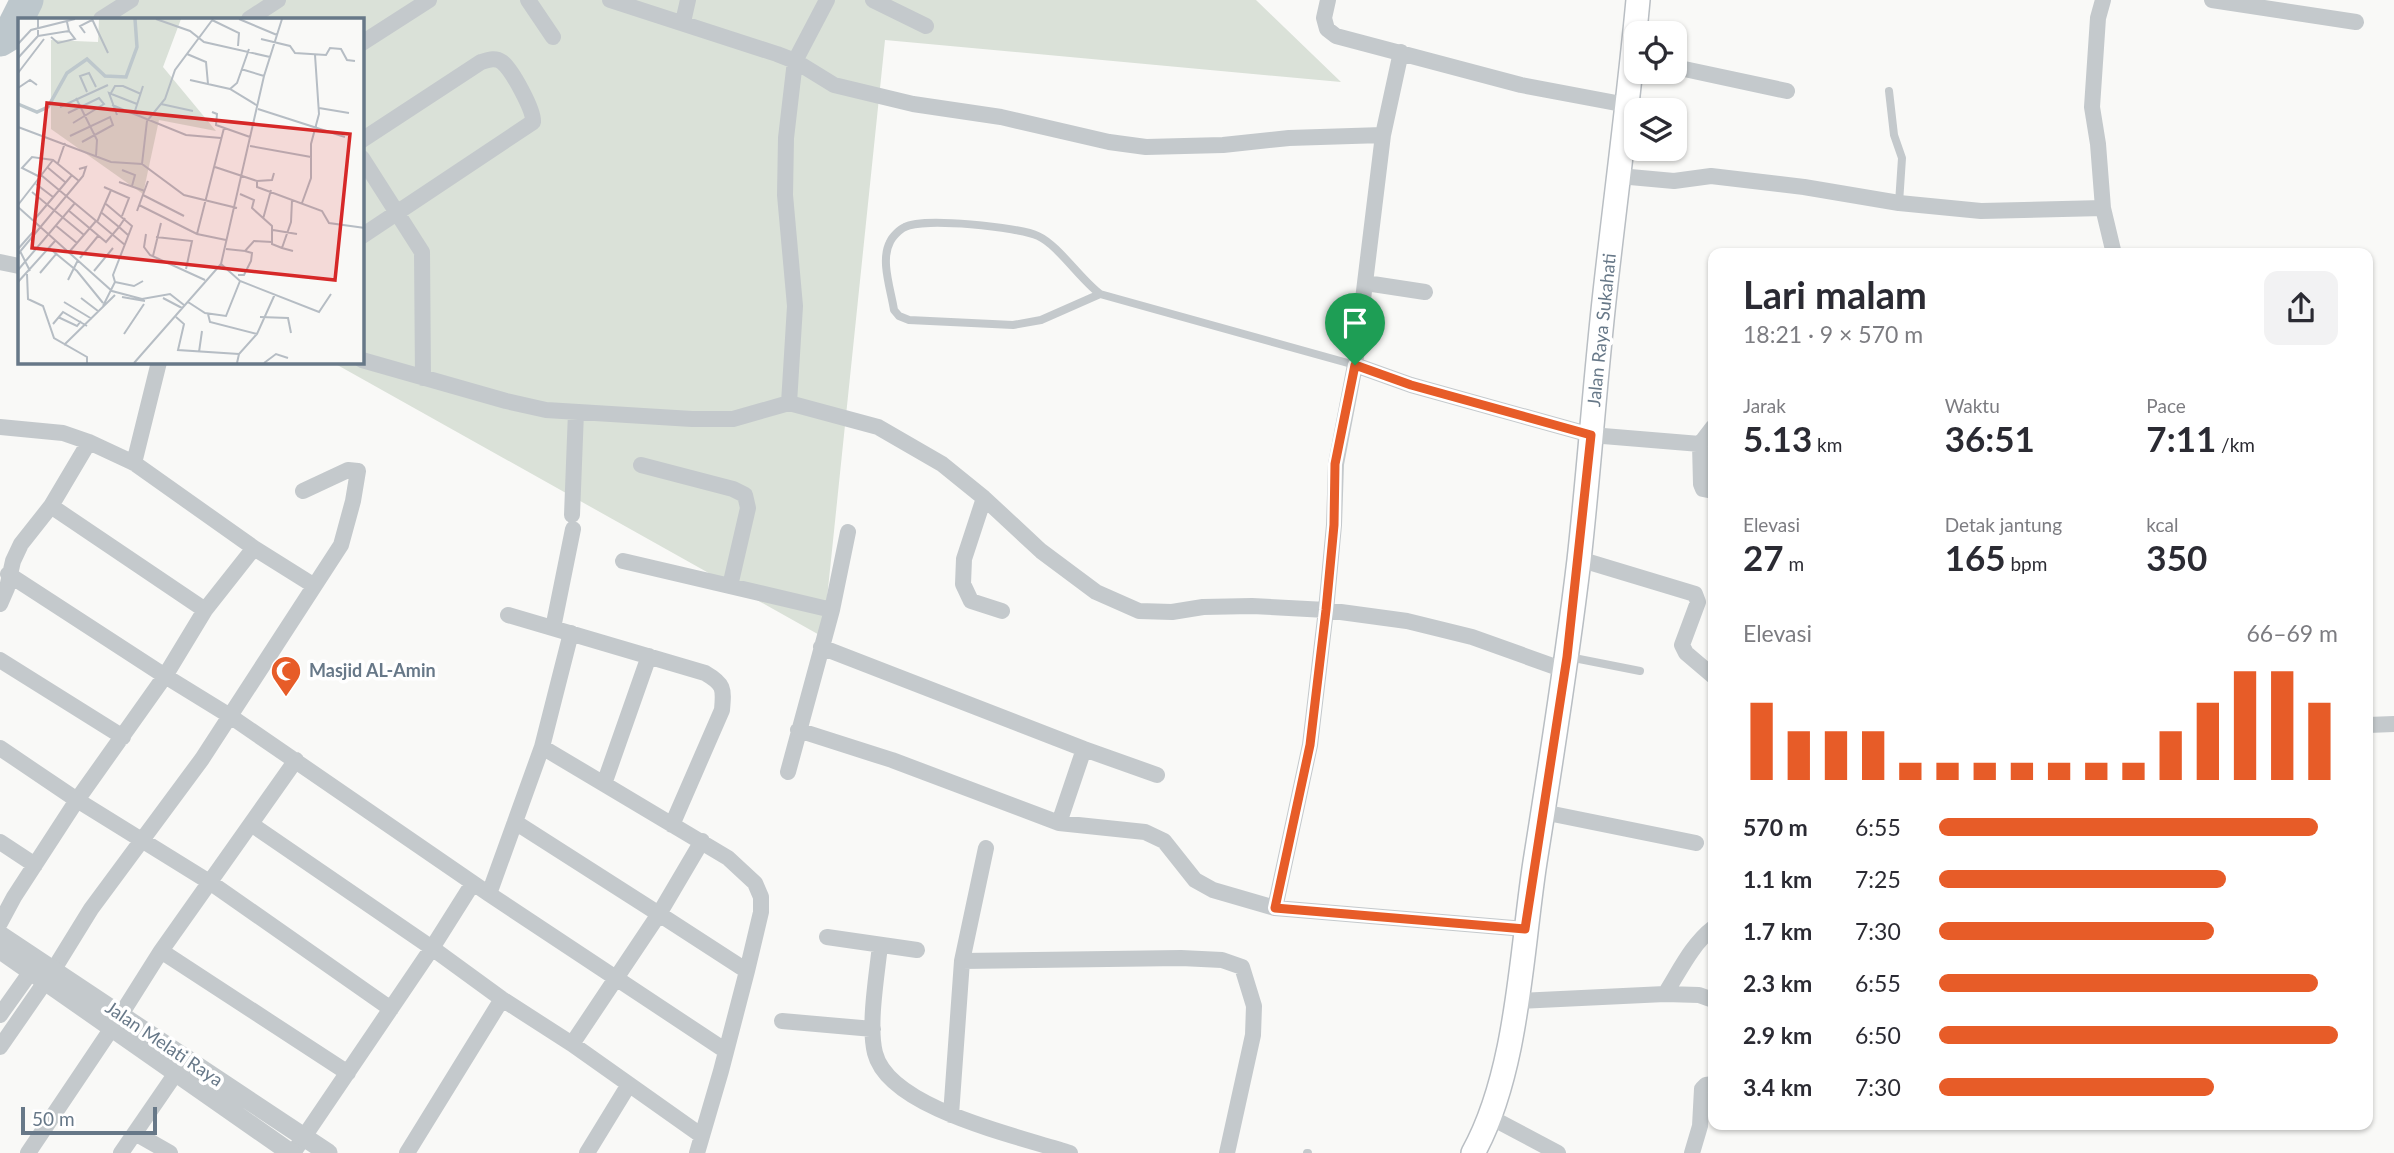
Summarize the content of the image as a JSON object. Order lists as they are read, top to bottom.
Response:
{
  "streets": {
    "main road": ["Jalan Raya Sukahati"],
    "street": ["Jalan Melati Raya"]
  },
  "places": {
    "mosque": ["Masjid AL-Amin"]
  },
  "scale_bar": "50 m",
  "page": {
    "heading": ["Lari malam", "18:21 · 9 × 570 m"],
    "stats": [
      ["Jarak", "5.13 km"],
      ["Waktu", "36:51"],
      ["Pace", "7:11 /km"],
      ["Elevasi", "27 m"],
      ["Detak jantung", "165 bpm"],
      ["kcal", "350"]
    ],
    "chart": ["Elevasi", "66–69 m"],
    "list": [
      {
        "name": "570 m",
        "note": "6:55"
      },
      {
        "name": "1.1 km",
        "note": "7:25"
      },
      {
        "name": "1.7 km",
        "note": "7:30"
      },
      {
        "name": "2.3 km",
        "note": "6:55"
      },
      {
        "name": "2.9 km",
        "note": "6:50"
      },
      {
        "name": "3.4 km",
        "note": "7:30"
      }
    ],
    "scale": "50 m"
  }
}
